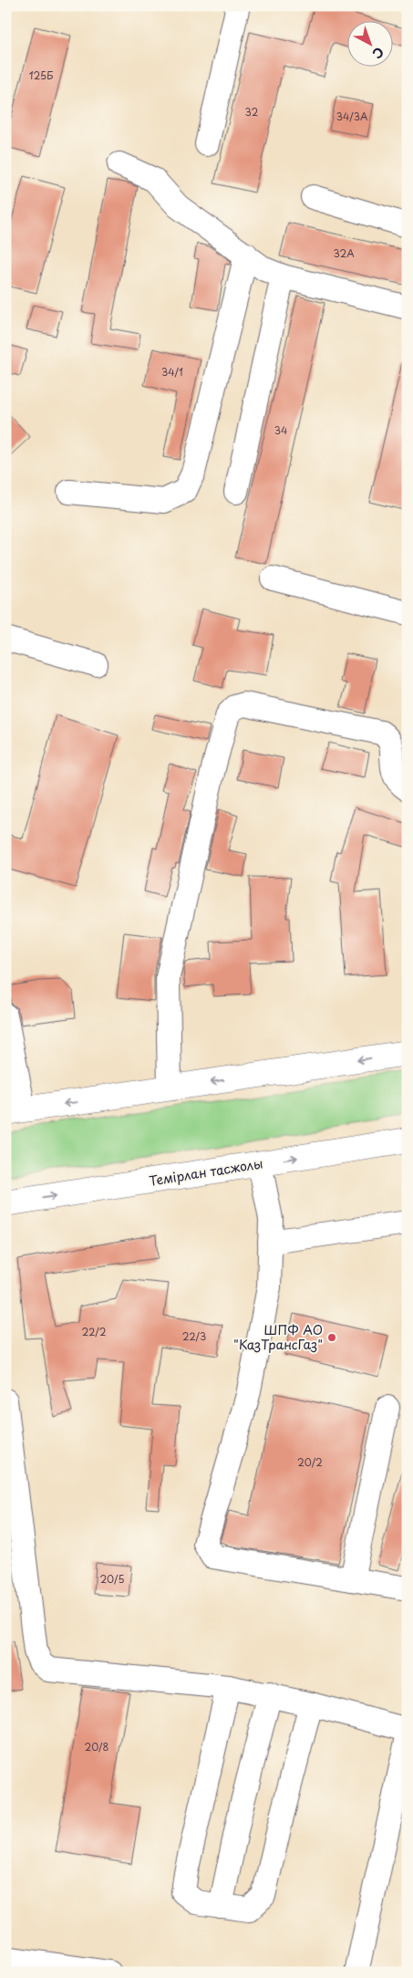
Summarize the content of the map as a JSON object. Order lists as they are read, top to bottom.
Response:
{
  "streets": {
    "main road": ["Темірлан тасжолы"]
  },
  "places": ["ШПФ АО \"КазТрансГаз\""],
  "house_numbers": [
    "125Б",
    "32",
    "34/3А",
    "32А",
    "34/1",
    "34",
    "22/2",
    "22/3",
    "20/2",
    "20/5",
    "20/8"
  ],
  "north": "bottom right"
}
